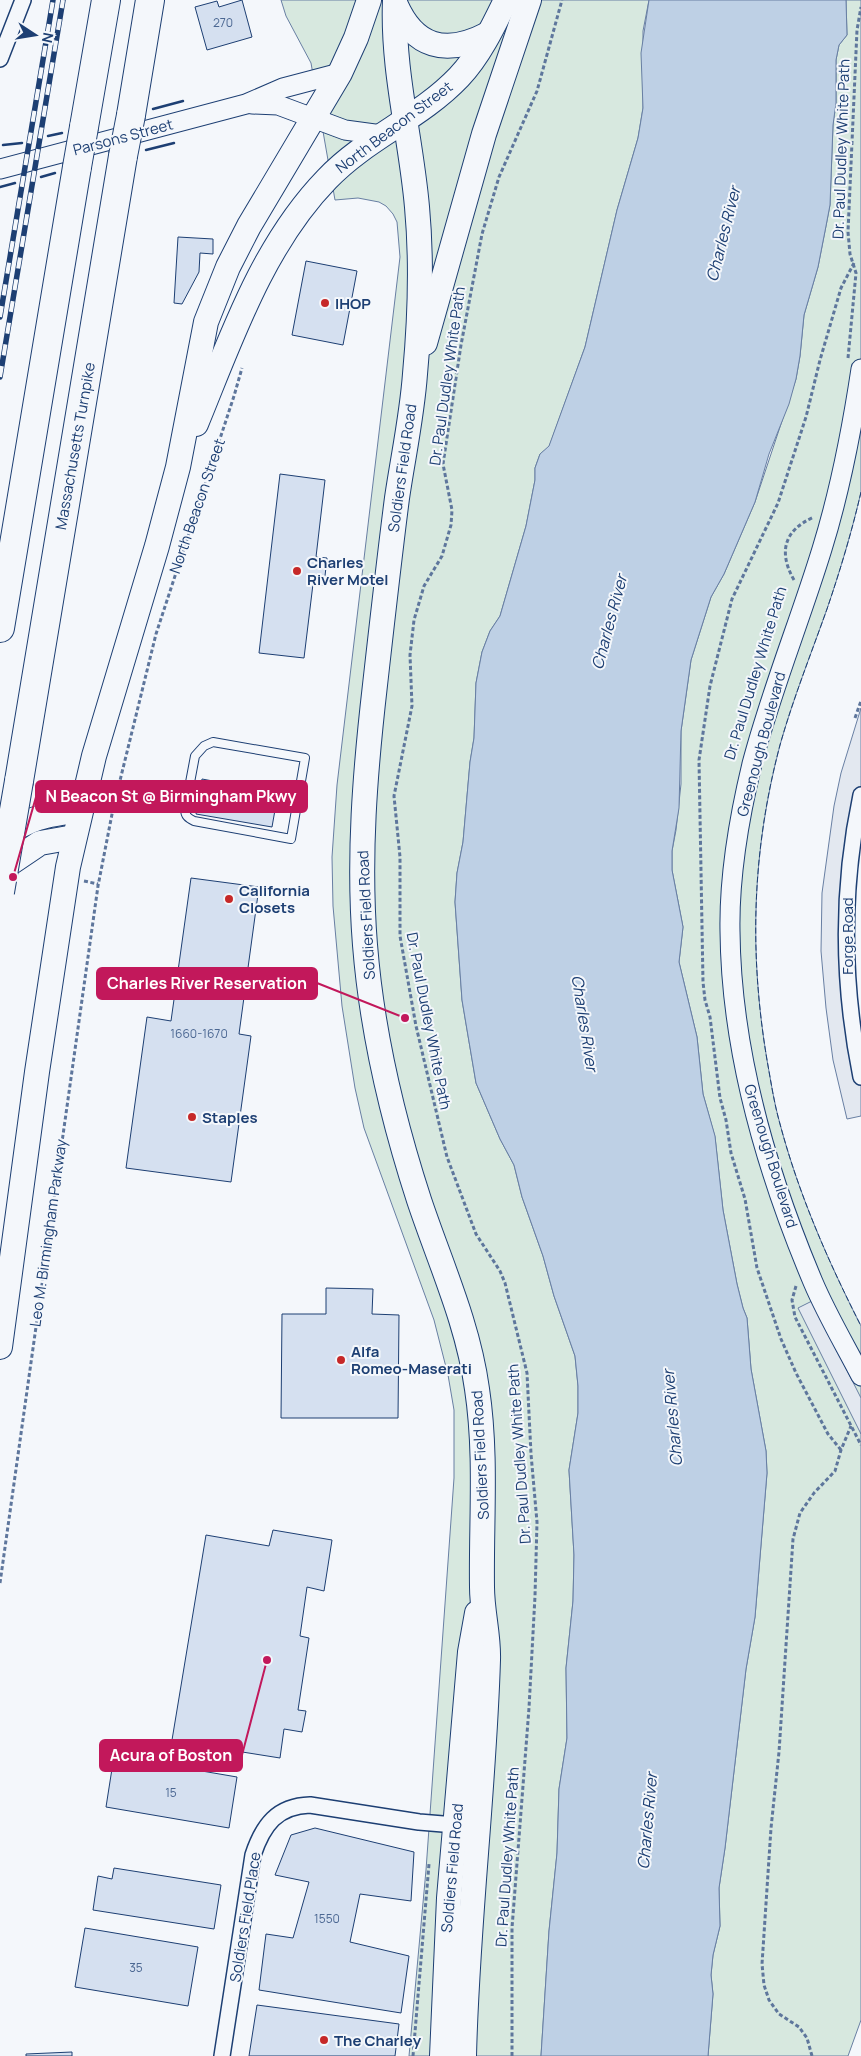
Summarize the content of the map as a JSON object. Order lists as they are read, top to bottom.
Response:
{
  "streets": {
    "highway": ["Massachusetts Turnpike"],
    "main road": ["North Beacon Street", "Soldiers Field Road"],
    "street": [
      "Parsons Street",
      "Greenough Boulevard",
      "Forge Road",
      "Soldiers Field Place"
    ],
    "path": ["Dr. Paul Dudley White Path", "Leo M. Birmingham Parkway"]
  },
  "crossings": [
    ["North Beacon Street", "Parsons Street"],
    ["North Beacon Street", "Soldiers Field Road"],
    ["North Beacon Street", "Leo M. Birmingham Parkway"],
    ["Dr. Paul Dudley White Path", "Greenough Boulevard"],
    ["Soldiers Field Road", "Soldiers Field Place"]
  ],
  "water": ["Charles River"],
  "places": [
    "IHOP",
    "Charles River Motel",
    "N Beacon St @ Birmingham Pkwy",
    "California Closets",
    "Charles River Reservation",
    "Staples",
    "Alfa Romeo-Maserati",
    "Acura of Boston",
    "The Charley"
  ],
  "house_numbers": [
    "270",
    "1660-1670",
    "15",
    "1550",
    "35"
  ],
  "north": "right"
}
